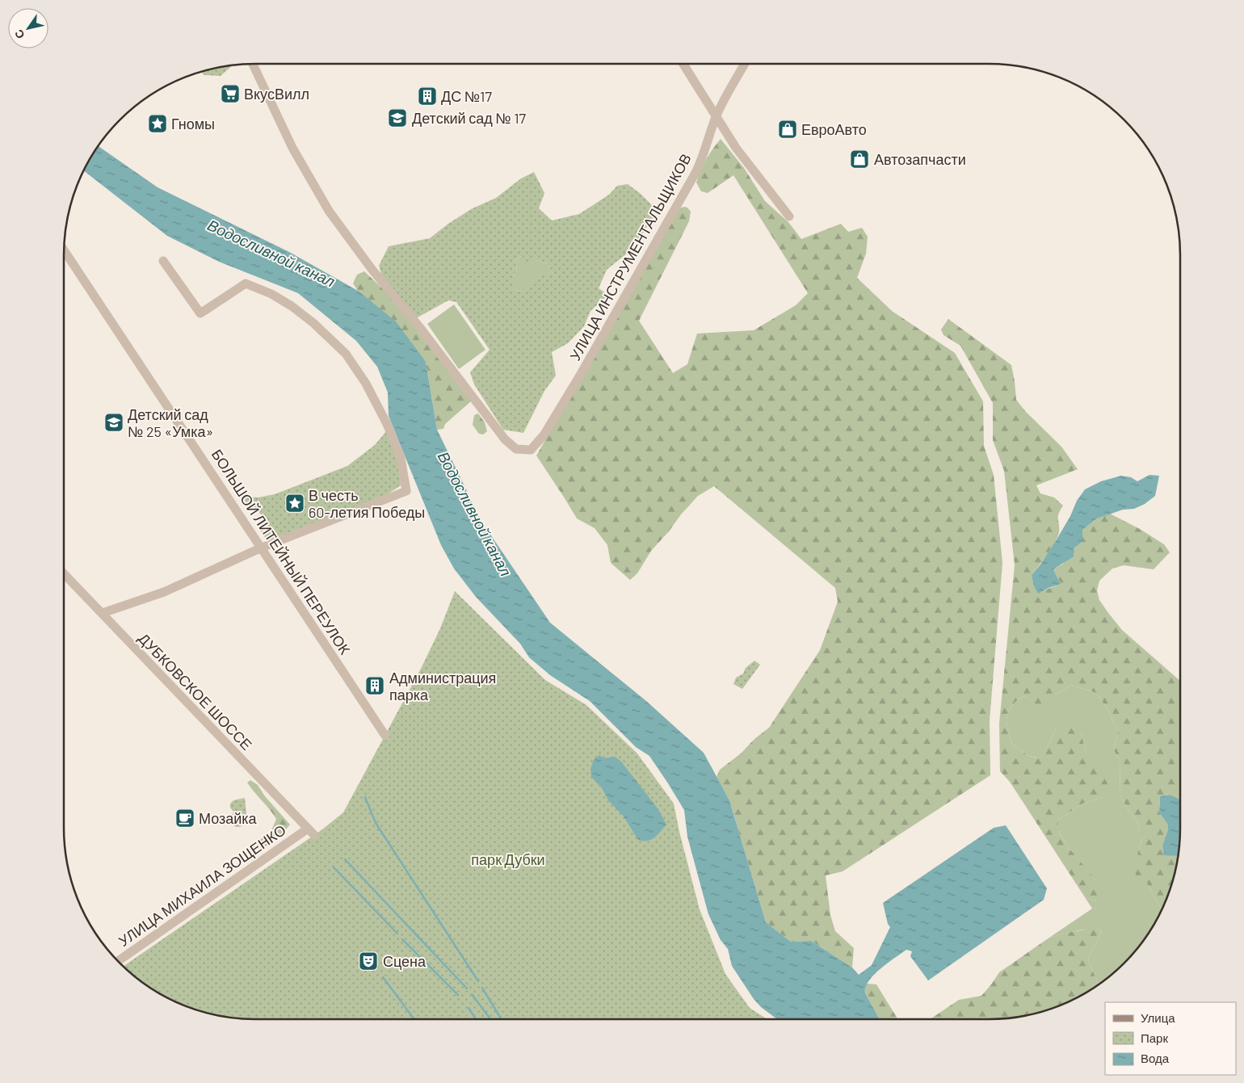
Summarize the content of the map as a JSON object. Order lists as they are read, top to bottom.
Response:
{
  "streets": {
    "street": [
      "УЛИЦА ИНСТРУМЕНТАЛЬЩИКОВ",
      "БОЛЬШОЙ ЛИТЕЙНЫЙ ПЕРЕУЛОК",
      "ДУБКОВСКОЕ ШОССЕ",
      "УЛИЦА МИХАИЛА ЗОЩЕНКО"
    ]
  },
  "crossings": [
    ["ДУБКОВСКОЕ ШОССЕ", "УЛИЦА МИХАИЛА ЗОЩЕНКО"]
  ],
  "water": ["Водосливной канал"],
  "parks": ["парк Дубки"],
  "places": {
    "supermarket": ["ВкусВилл"],
    "building": ["ДС №17", "Администрация парка"],
    "school or university": ["Детский сад № 17", "Детский сад № 25 «Умка»"],
    "place": ["Гномы", "В честь 60-летия Победы"],
    "shop": ["ЕвроАвто", "Автозапчасти"],
    "cafe": ["Мозайка"],
    "theatre": ["Сцена"]
  },
  "legend": ["Улица", "Парк", "Вода"],
  "north": "bottom left"
}
